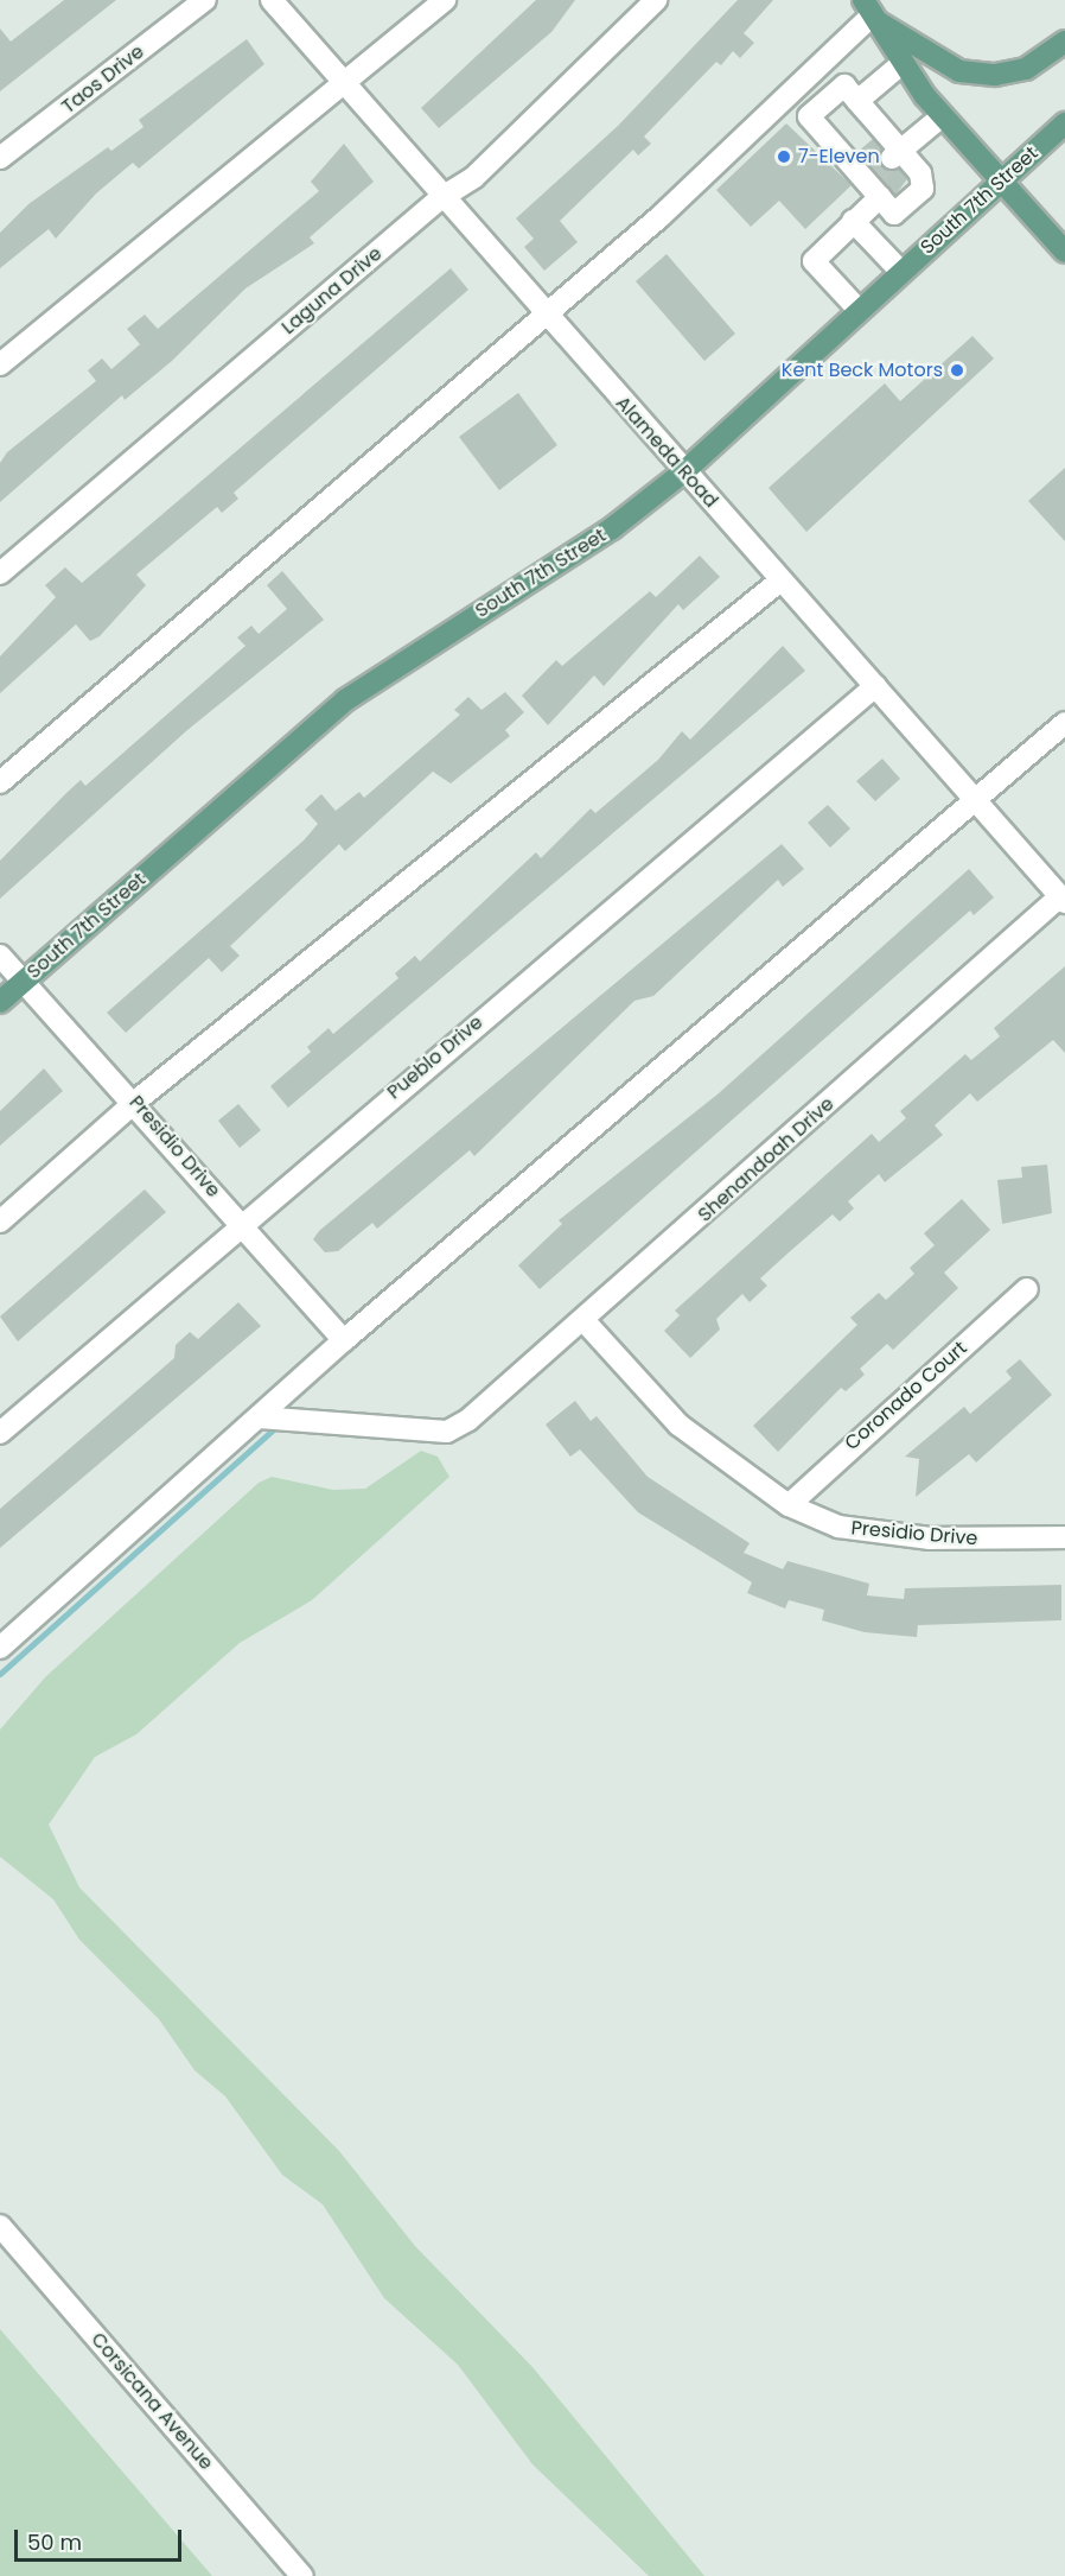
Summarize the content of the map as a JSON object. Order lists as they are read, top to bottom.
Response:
{
  "streets": {
    "main road": ["South 7th Street"],
    "street": [
      "Taos Drive",
      "Laguna Drive",
      "Alameda Road",
      "Pueblo Drive",
      "Presidio Drive",
      "Shenandoah Drive",
      "Coronado Court",
      "Corsicana Avenue"
    ]
  },
  "crossings": [
    ["South 7th Street", "Alameda Road"],
    ["South 7th Street", "Presidio Drive"],
    ["Laguna Drive", "Alameda Road"],
    ["Alameda Road", "Pueblo Drive"],
    ["Alameda Road", "Shenandoah Drive"],
    ["Pueblo Drive", "Presidio Drive"],
    ["Presidio Drive", "Shenandoah Drive"],
    ["Presidio Drive", "Coronado Court"]
  ],
  "places": ["7-Eleven", "Kent Beck Motors"],
  "scale_bar": "50 m"
}
